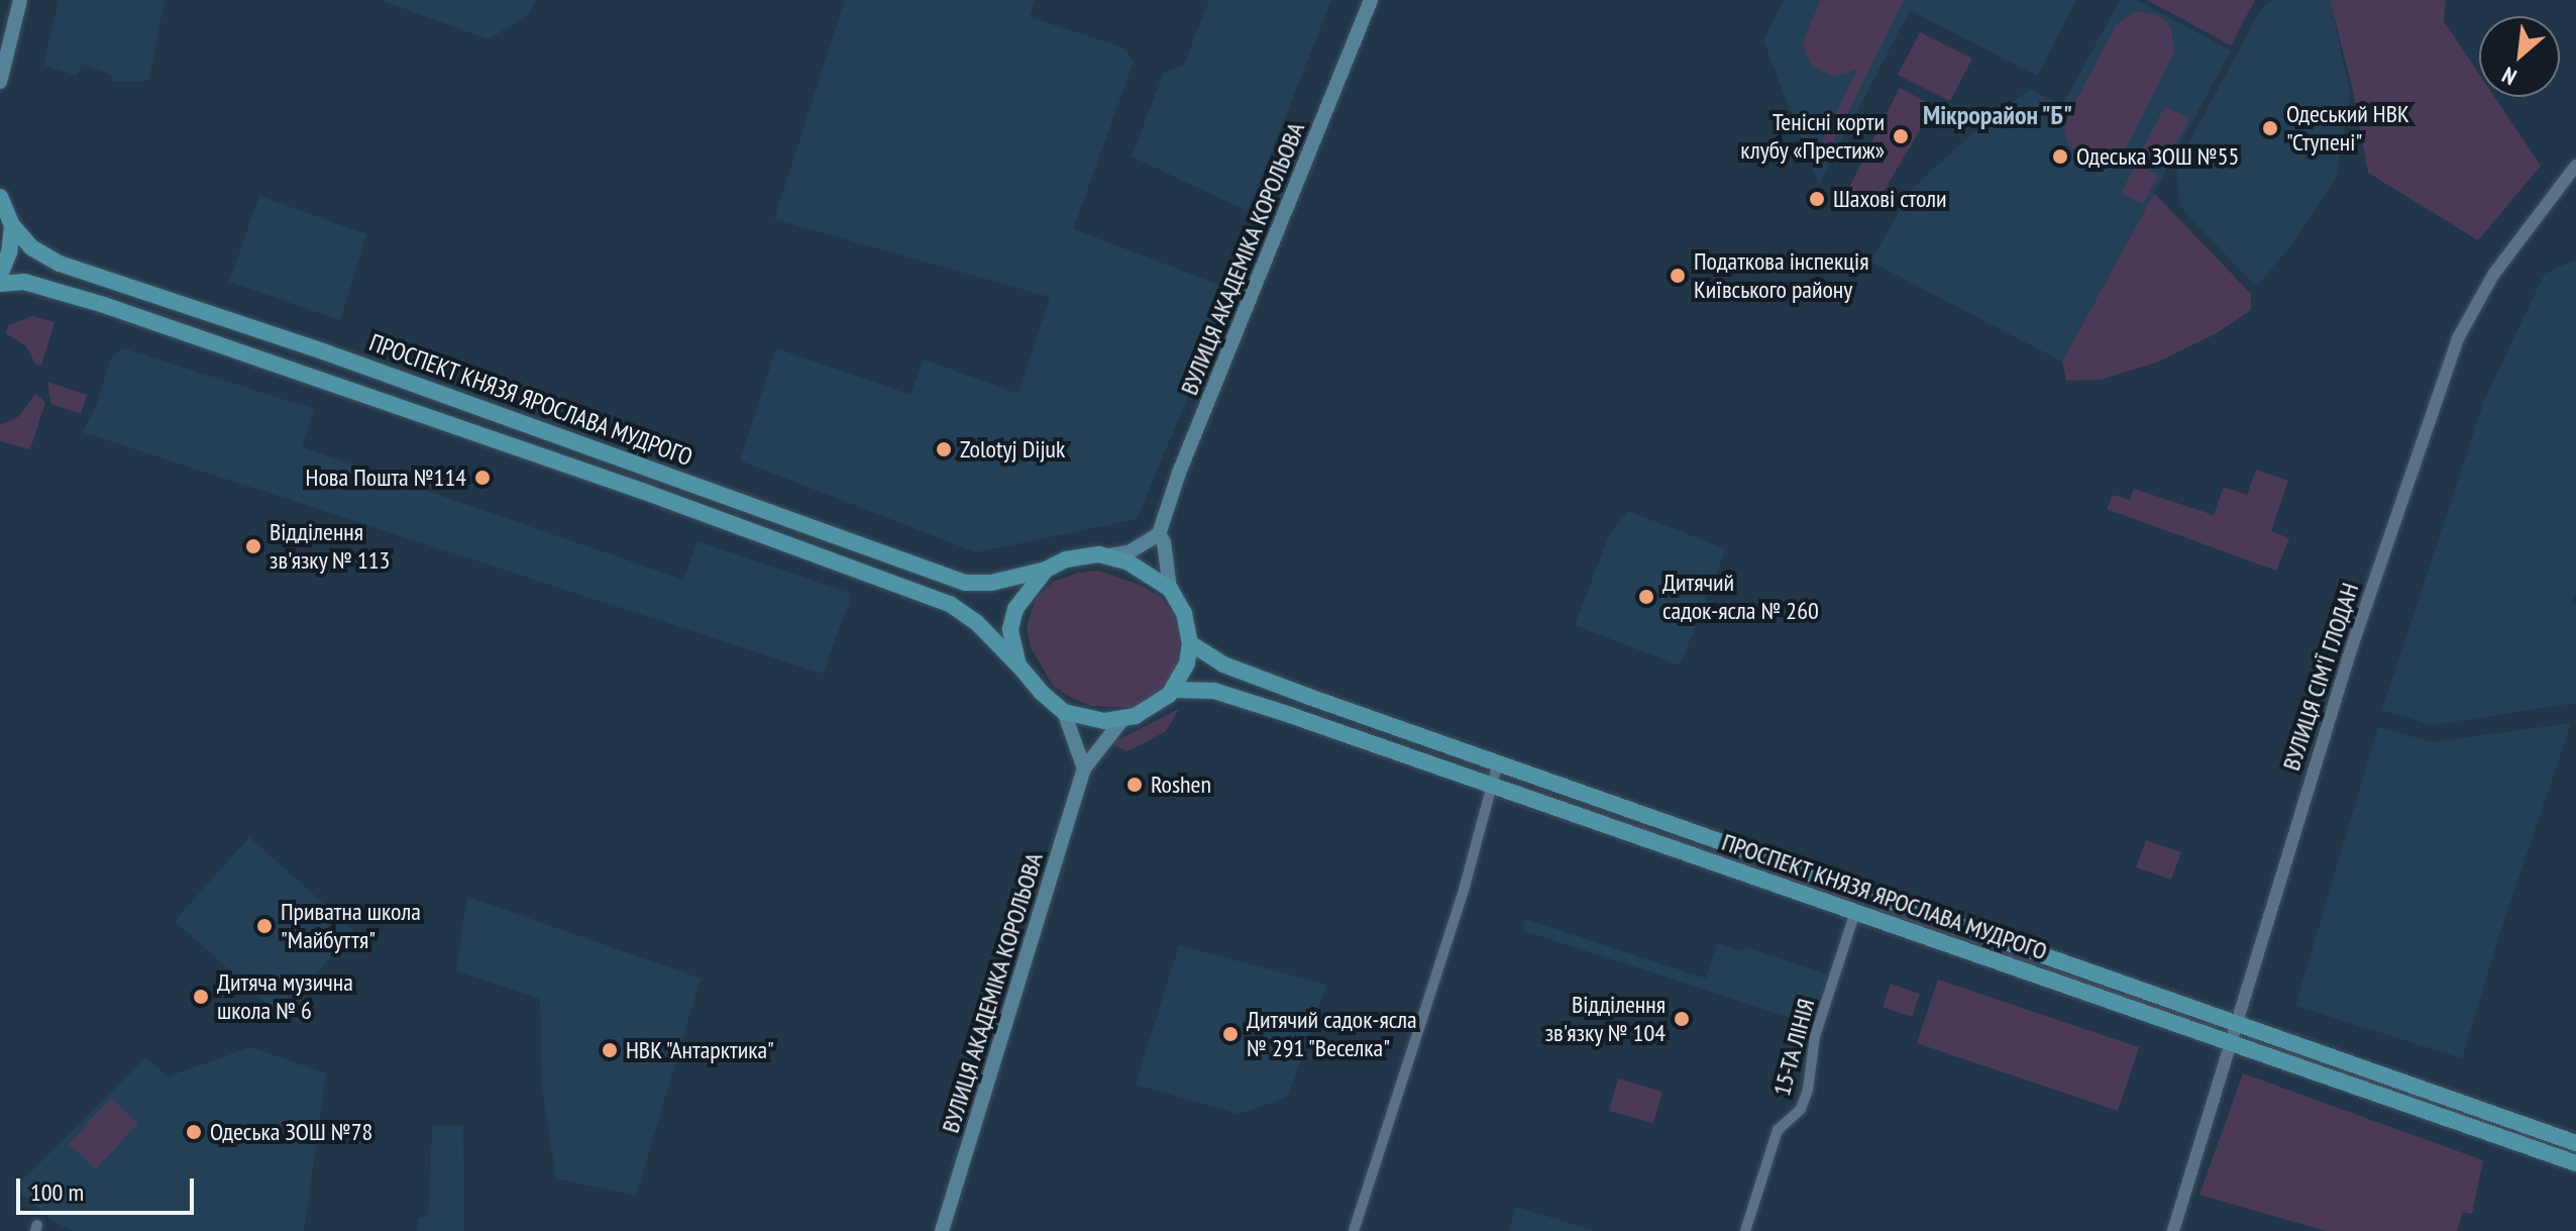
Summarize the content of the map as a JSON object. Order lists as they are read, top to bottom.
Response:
{
  "streets": {
    "main road": ["ВУЛИЦЯ АКАДЕМІКА КОРОЛЬОВА", "ПРОСПЕКТ КНЯЗЯ ЯРОСЛАВА МУДРОГО"],
    "street": ["ВУЛИЦЯ СІМ'Ї ГЛОДАН", "15-ТА ЛІНІЯ"]
  },
  "crossings": [
    ["ВУЛИЦЯ АКАДЕМІКА КОРОЛЬОВА", "ПРОСПЕКТ КНЯЗЯ ЯРОСЛАВА МУДРОГО"],
    ["ПРОСПЕКТ КНЯЗЯ ЯРОСЛАВА МУДРОГО", "ВУЛИЦЯ СІМ'Ї ГЛОДАН"],
    ["ПРОСПЕКТ КНЯЗЯ ЯРОСЛАВА МУДРОГО", "15-ТА ЛІНІЯ"]
  ],
  "districts": ["Мікрорайон \"Б\""],
  "places": [
    "Одеський НВК \"Ступені\"",
    "Тенісні корти клубу «Престиж»",
    "Одеська ЗОШ №55",
    "Шахові столи",
    "Податкова інспекція Київського району",
    "Zolotyj Dijuk",
    "Нова Пошта №114",
    "Відділення зв'язку № 113",
    "Дитячий садок-ясла № 260",
    "Roshen",
    "Приватна школа \"Майбуття\"",
    "Дитяча музична школа № 6",
    "Відділення зв'язку № 104",
    "Дитячий садок-ясла № 291 \"Веселка\"",
    "НВК \"Антарктика\"",
    "Одеська ЗОШ №78"
  ],
  "scale_bar": "100 m",
  "north": "bottom left"
}
